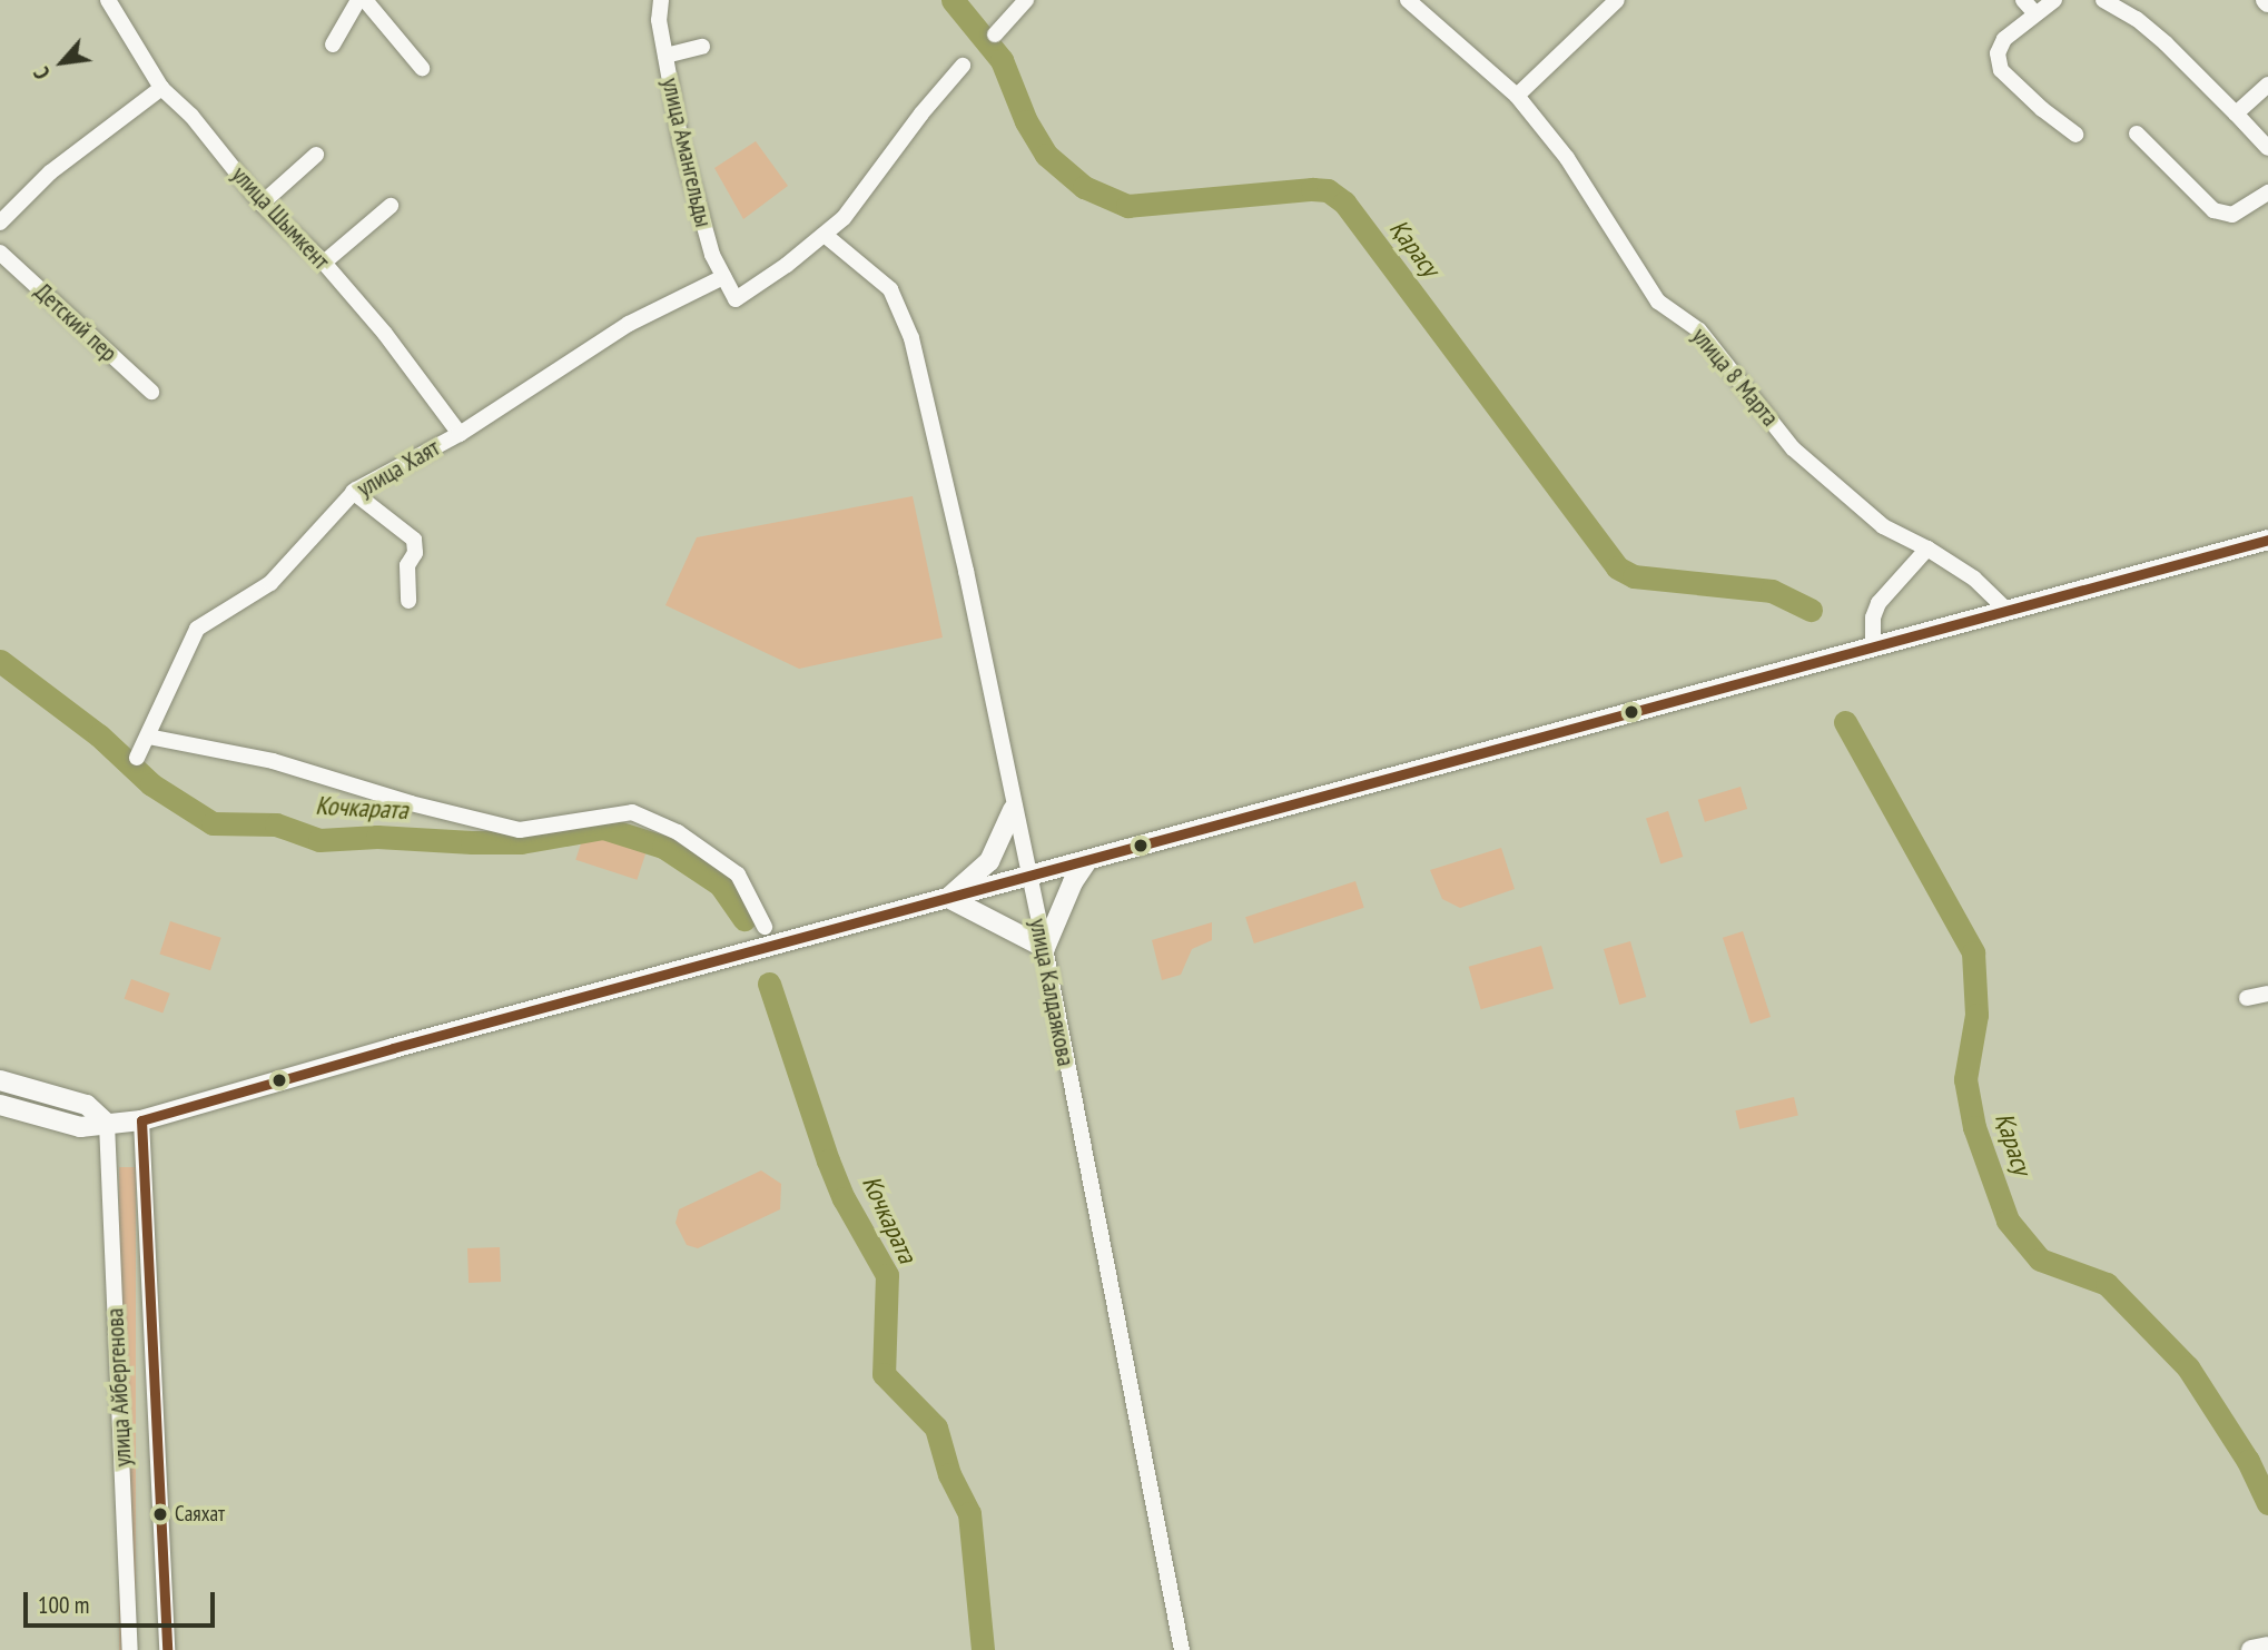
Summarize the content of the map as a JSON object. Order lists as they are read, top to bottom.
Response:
{
  "streets": {
    "street": [
      "улица Амангельды",
      "улица Шымкент",
      "Детский пер",
      "улица 8 Марта",
      "улица Хаят",
      "улица Калдаякова",
      "улица Айбергенова"
    ]
  },
  "crossings": [
    ["улица Амангельды", "улица Хаят"],
    ["улица Амангельды", "улица Калдаякова"],
    ["улица Шымкент", "улица Хаят"]
  ],
  "water": ["Қарасу", "Кочкарата"],
  "places": ["Саяхат"],
  "scale_bar": "100 m",
  "north": "bottom left"
}
